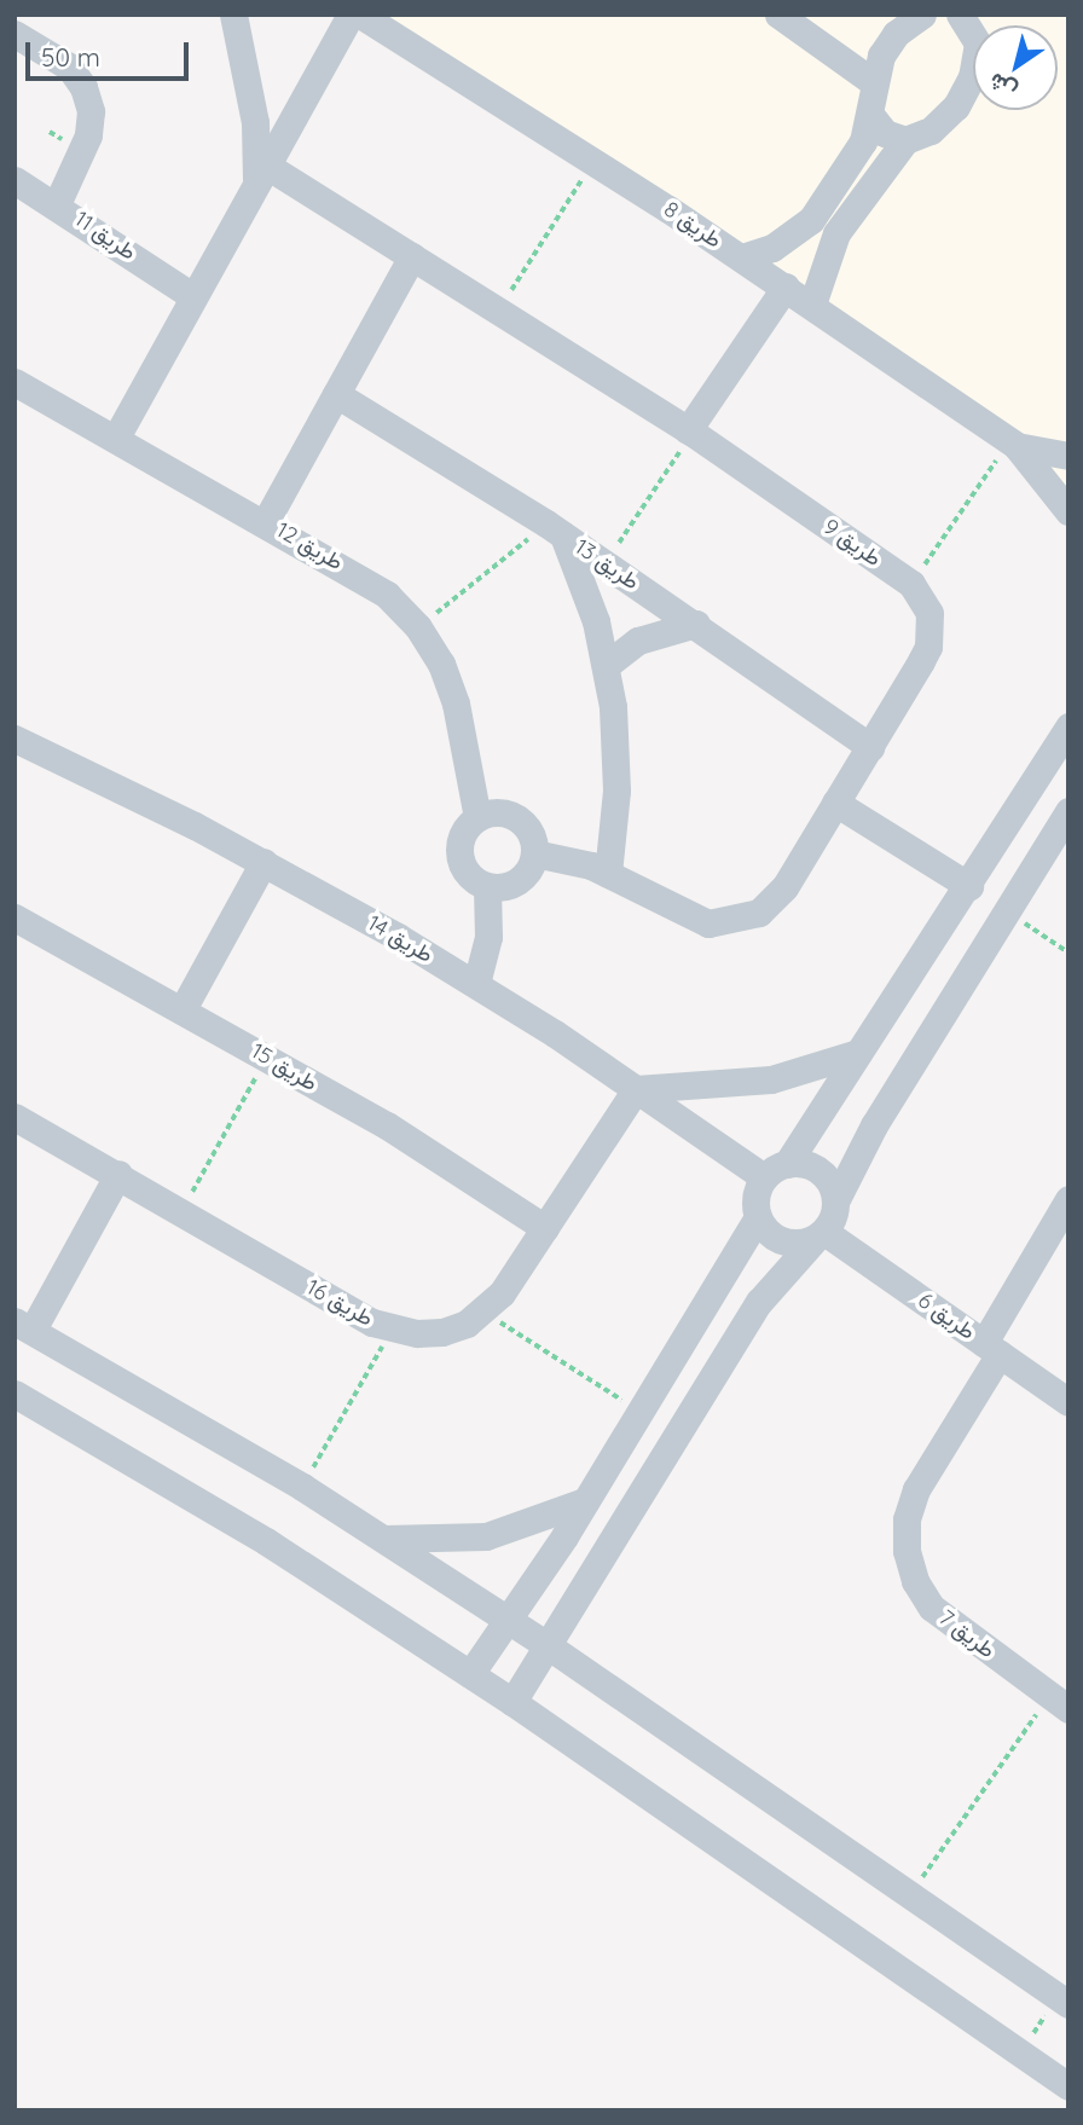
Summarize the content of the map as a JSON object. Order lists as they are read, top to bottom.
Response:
{
  "streets": {
    "street": [
      "طريق 8",
      "طريق 11",
      "طريق 9",
      "طريق 12",
      "طريق 13",
      "طريق 14",
      "طريق 15",
      "طريق 16",
      "طريق 6",
      "طريق 7"
    ]
  },
  "crossings": [
    ["طريق 9", "طريق 12"],
    ["طريق 9", "طريق 13"],
    ["طريق 14", "طريق 16"],
    ["طريق 14", "طريق 6"],
    ["طريق 15", "طريق 16"],
    ["طريق 6", "طريق 7"]
  ],
  "scale_bar": "50 m",
  "north": "bottom left"
}
